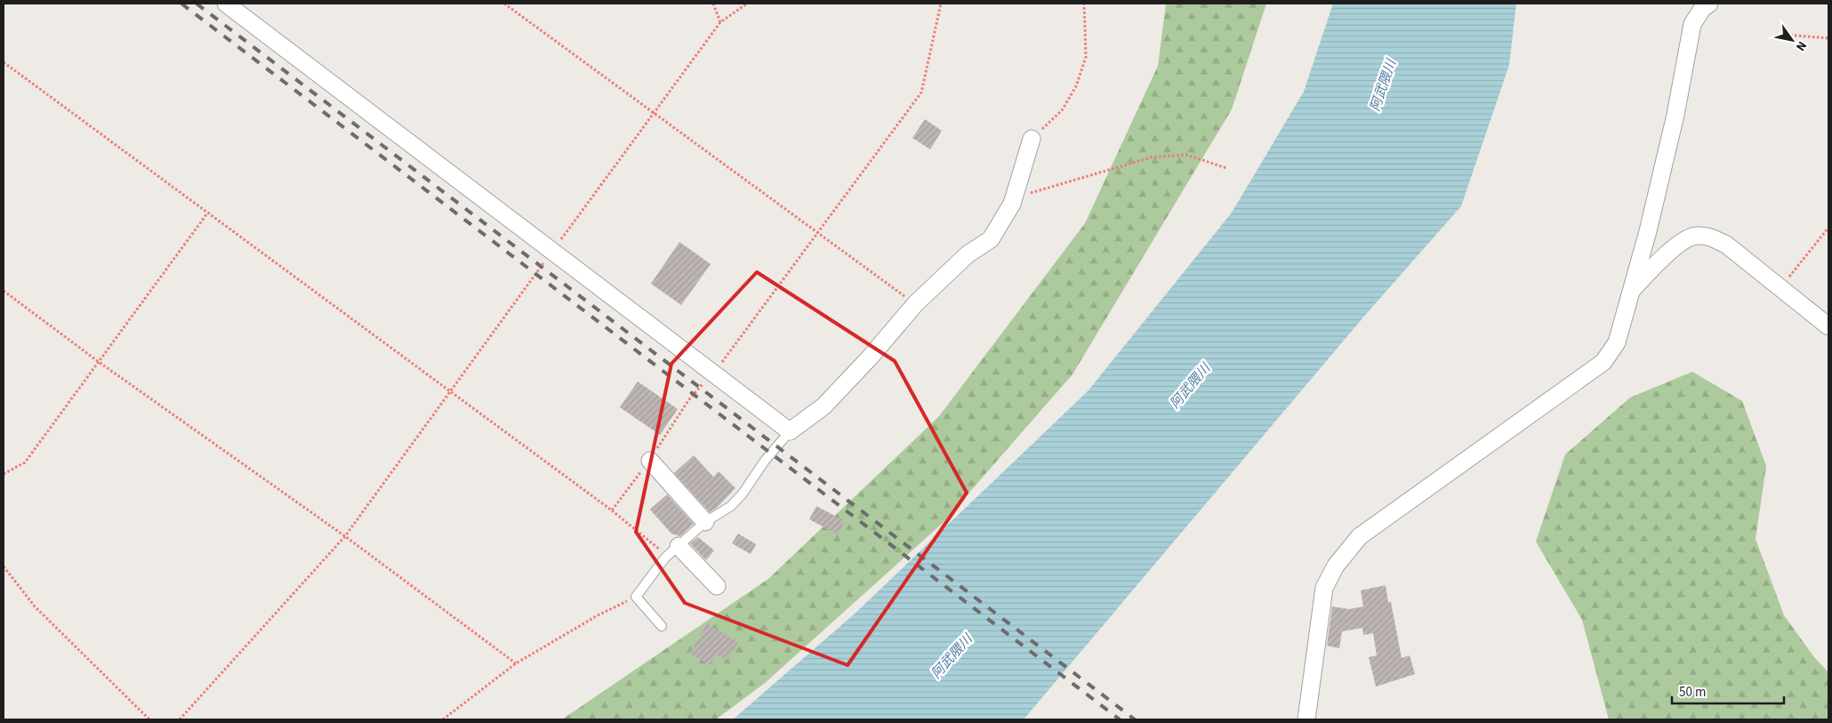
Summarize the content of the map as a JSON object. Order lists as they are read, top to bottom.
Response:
{
  "water": ["阿武隈川"],
  "scale_bar": "50 m",
  "north": "bottom right"
}
